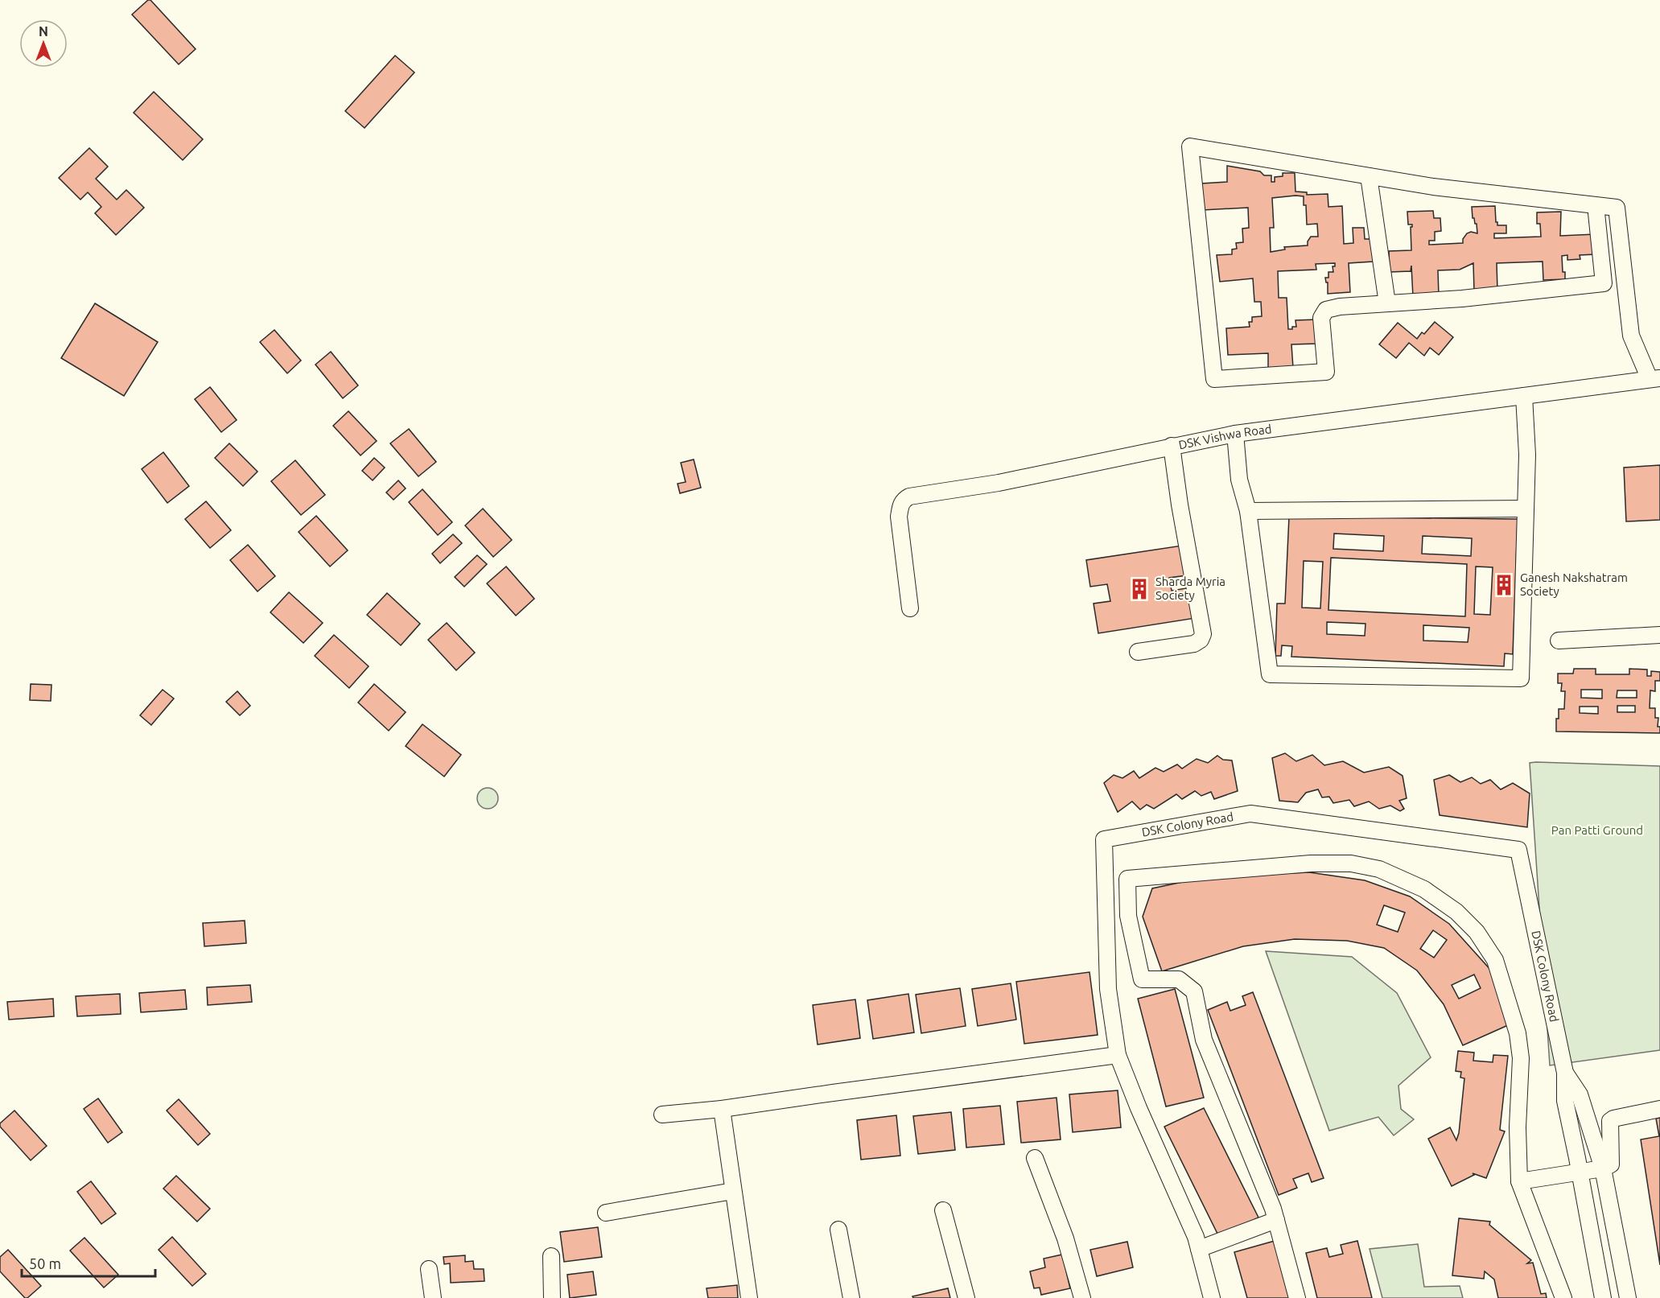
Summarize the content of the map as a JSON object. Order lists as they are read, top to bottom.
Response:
{
  "streets": {
    "street": ["DSK Vishwa Road", "DSK Colony Road"]
  },
  "parks": ["Pan Patti Ground"],
  "places": {
    "building": ["Ganesh Nakshatram Society", "Sharda Myria Society"]
  },
  "scale_bar": "50 m",
  "north": "top"
}
